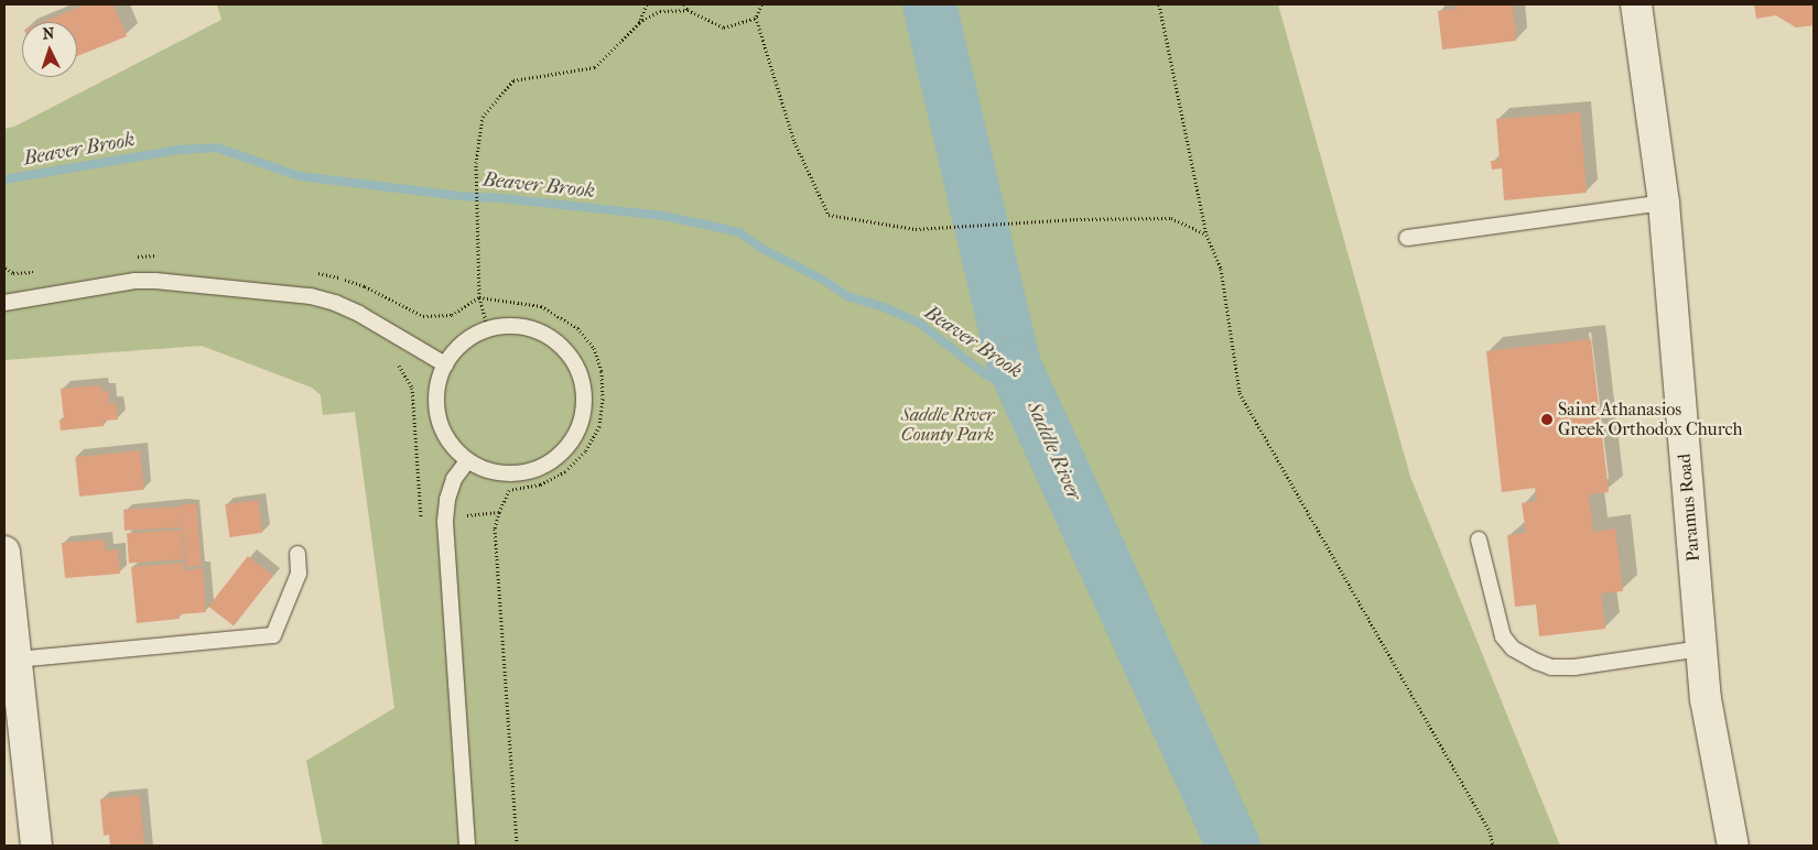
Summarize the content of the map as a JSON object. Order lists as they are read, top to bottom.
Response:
{
  "streets": {
    "main road": ["Paramus Road"]
  },
  "water": ["Beaver Brook", "Saddle River"],
  "parks": ["Saddle River County Park"],
  "places": ["Saint Athanasios Greek Orthodox Church"],
  "north": "top"
}
